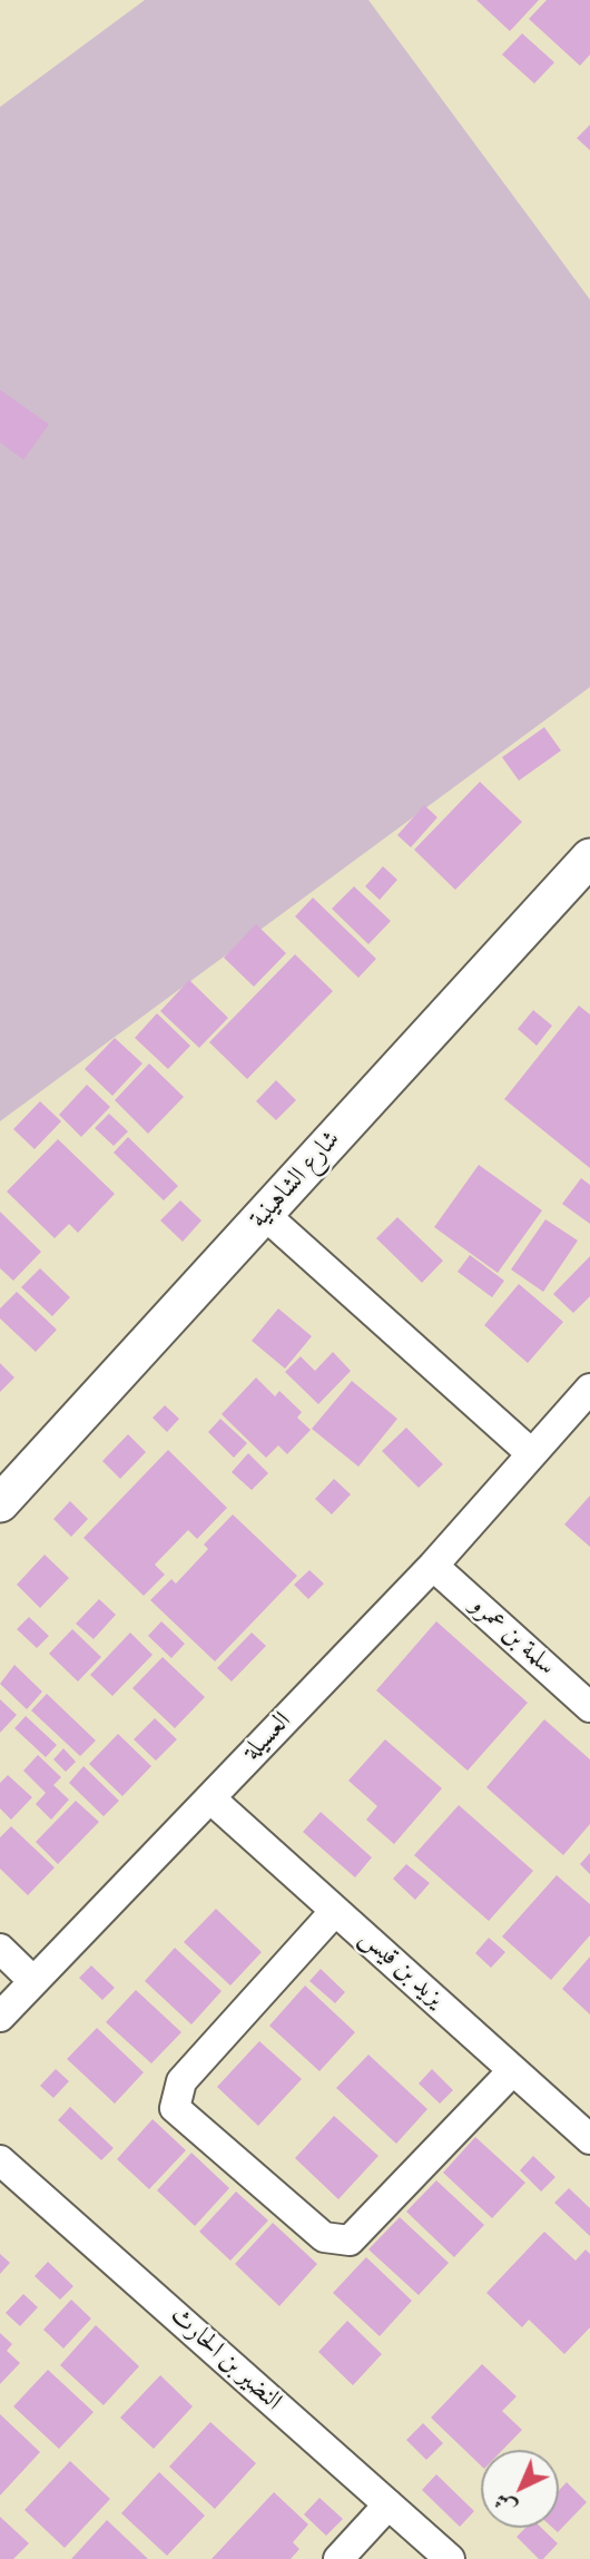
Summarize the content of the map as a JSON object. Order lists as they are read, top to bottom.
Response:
{
  "streets": {
    "street": [
      "شارع الشاهينية",
      "سلمة بن عمرو",
      "العسيلة",
      "يزيد بن قيس",
      "النضير بن الحارث"
    ]
  },
  "crossings": [
    ["سلمة بن عمرو", "العسيلة"],
    ["العسيلة", "يزيد بن قيس"]
  ],
  "north": "bottom left"
}
